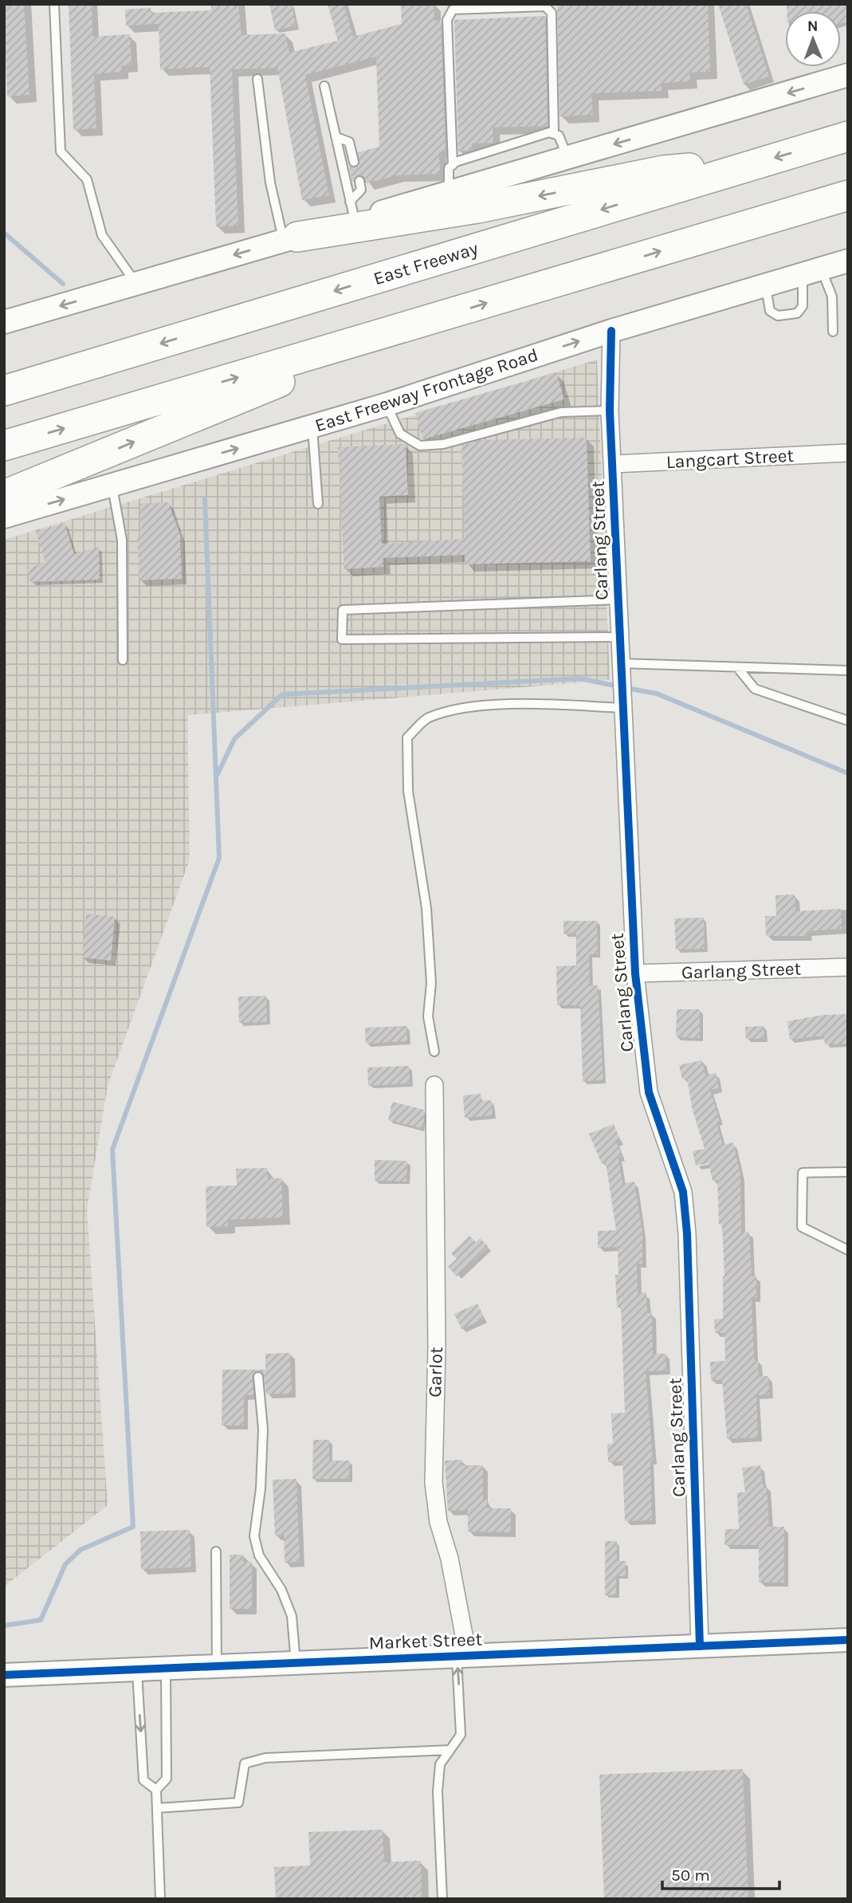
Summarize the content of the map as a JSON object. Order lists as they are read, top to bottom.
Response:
{
  "streets": {
    "highway": ["East Freeway"],
    "main road": ["East Freeway Frontage Road", "Market Street"],
    "street": [
      "Langcart Street",
      "Carlang Street",
      "Garlang Street",
      "Garlot"
    ]
  },
  "crossings": [
    ["East Freeway Frontage Road", "Carlang Street"],
    ["Langcart Street", "Carlang Street"],
    ["Carlang Street", "Garlang Street"],
    ["Carlang Street", "Market Street"],
    ["Garlot", "Market Street"]
  ],
  "scale_bar": "50 m",
  "north": "top"
}
